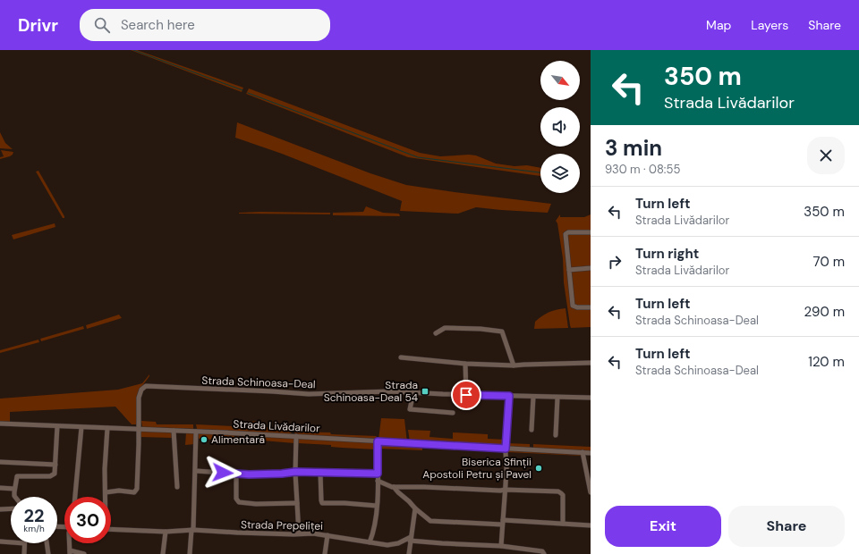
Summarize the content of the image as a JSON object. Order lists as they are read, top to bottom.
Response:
{
  "streets": {
    "street": ["Strada Schinoasa-Deal", "Strada Livădarilor", "Strada Prepeliței"]
  },
  "crossings": [
    ["Strada Schinoasa-Deal", "Strada Livădarilor"]
  ],
  "places": {
    "transit": ["Strada Schinoasa-Deal 54"],
    "other": ["Alimentară", "Biserica Sfinții Apostoli Petru și Pavel"]
  },
  "north": "bottom right",
  "page": {
    "header": "Drivr",
    "search": "Search here",
    "nav": ["Map", "Layers", "Share"],
    "turn": ["350 m", "Strada Livădarilor"],
    "heading": ["3 min", "930 m · 08:55"],
    "list": [
      {
        "name": "Turn left",
        "note": "Strada Livădarilor",
        "value": "350 m"
      },
      {
        "name": "Turn right",
        "note": "Strada Livădarilor",
        "value": "70 m"
      },
      {
        "name": "Turn left",
        "note": "Strada Schinoasa-Deal",
        "value": "290 m"
      },
      {
        "name": "Turn left",
        "note": "Strada Schinoasa-Deal",
        "value": "120 m"
      }
    ],
    "speed": "22 km/h",
    "limit": "30",
    "buttons": ["Exit", "Share"]
  }
}
